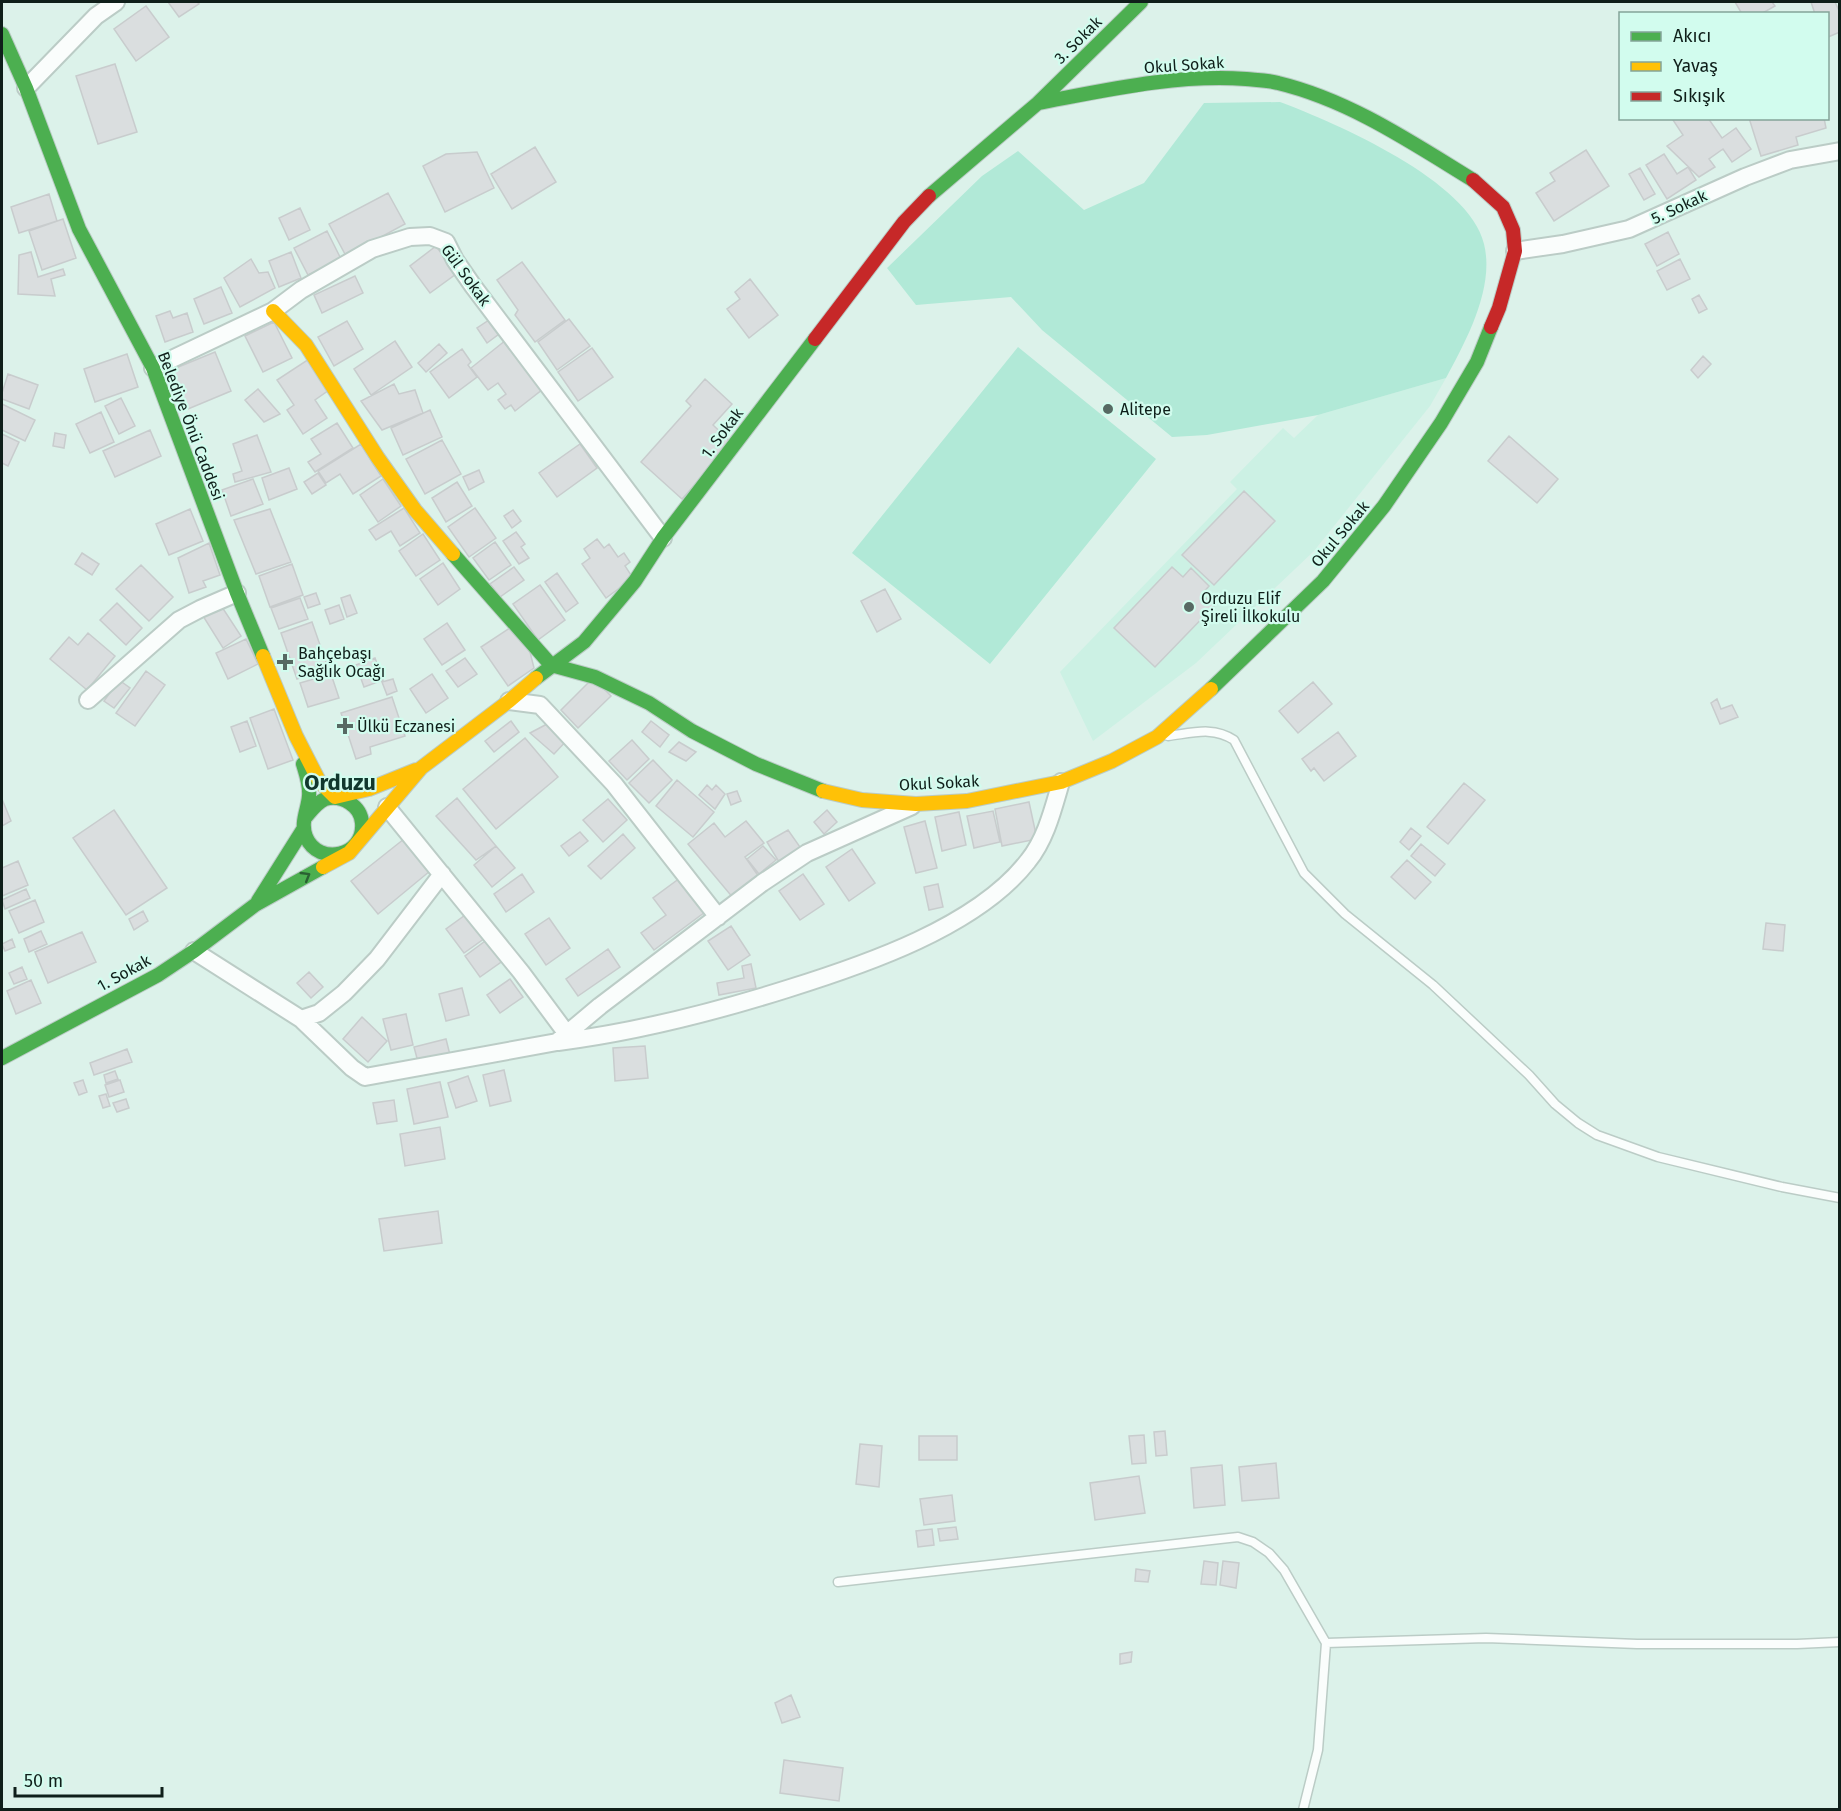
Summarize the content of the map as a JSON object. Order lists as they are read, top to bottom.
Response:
{
  "streets": {
    "street": [
      "3. Sokak",
      "Okul Sokak",
      "5. Sokak",
      "Gül Sokak",
      "Belediye Önü Caddesi",
      "1. Sokak"
    ]
  },
  "crossings": [
    ["3. Sokak", "Okul Sokak"],
    ["3. Sokak", "1. Sokak"],
    ["Okul Sokak", "5. Sokak"],
    ["Okul Sokak", "1. Sokak"],
    ["Gül Sokak", "Belediye Önü Caddesi"],
    ["Gül Sokak", "1. Sokak"]
  ],
  "districts": ["Orduzu"],
  "places": {
    "other": ["Alitepe", "Orduzu Elif Şireli İlkokulu"],
    "health": ["Bahçebaşı Sağlık Ocağı", "Ülkü Eczanesi"]
  },
  "legend": ["Akıcı", "Yavaş", "Sıkışık"],
  "scale_bar": "50 m"
}
